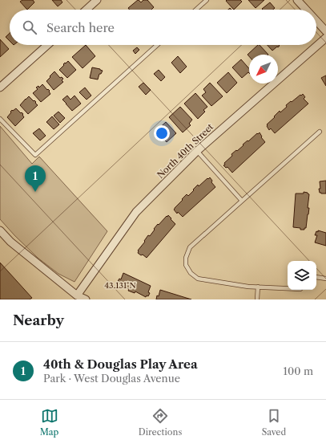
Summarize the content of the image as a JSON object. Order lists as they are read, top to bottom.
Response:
{
  "streets": {
    "street": ["North 40th Street"]
  },
  "north": "bottom left",
  "page": {
    "search": "Search here",
    "pins": "1",
    "heading": "Nearby",
    "list": [
      {
        "mark": "1",
        "name": "40th & Douglas Play Area",
        "note": "Park · West Douglas Avenue",
        "value": "100 m"
      }
    ],
    "nav": ["Map", "Directions", "Saved"]
  },
  "coordinates": ["43.131°N"]
}
